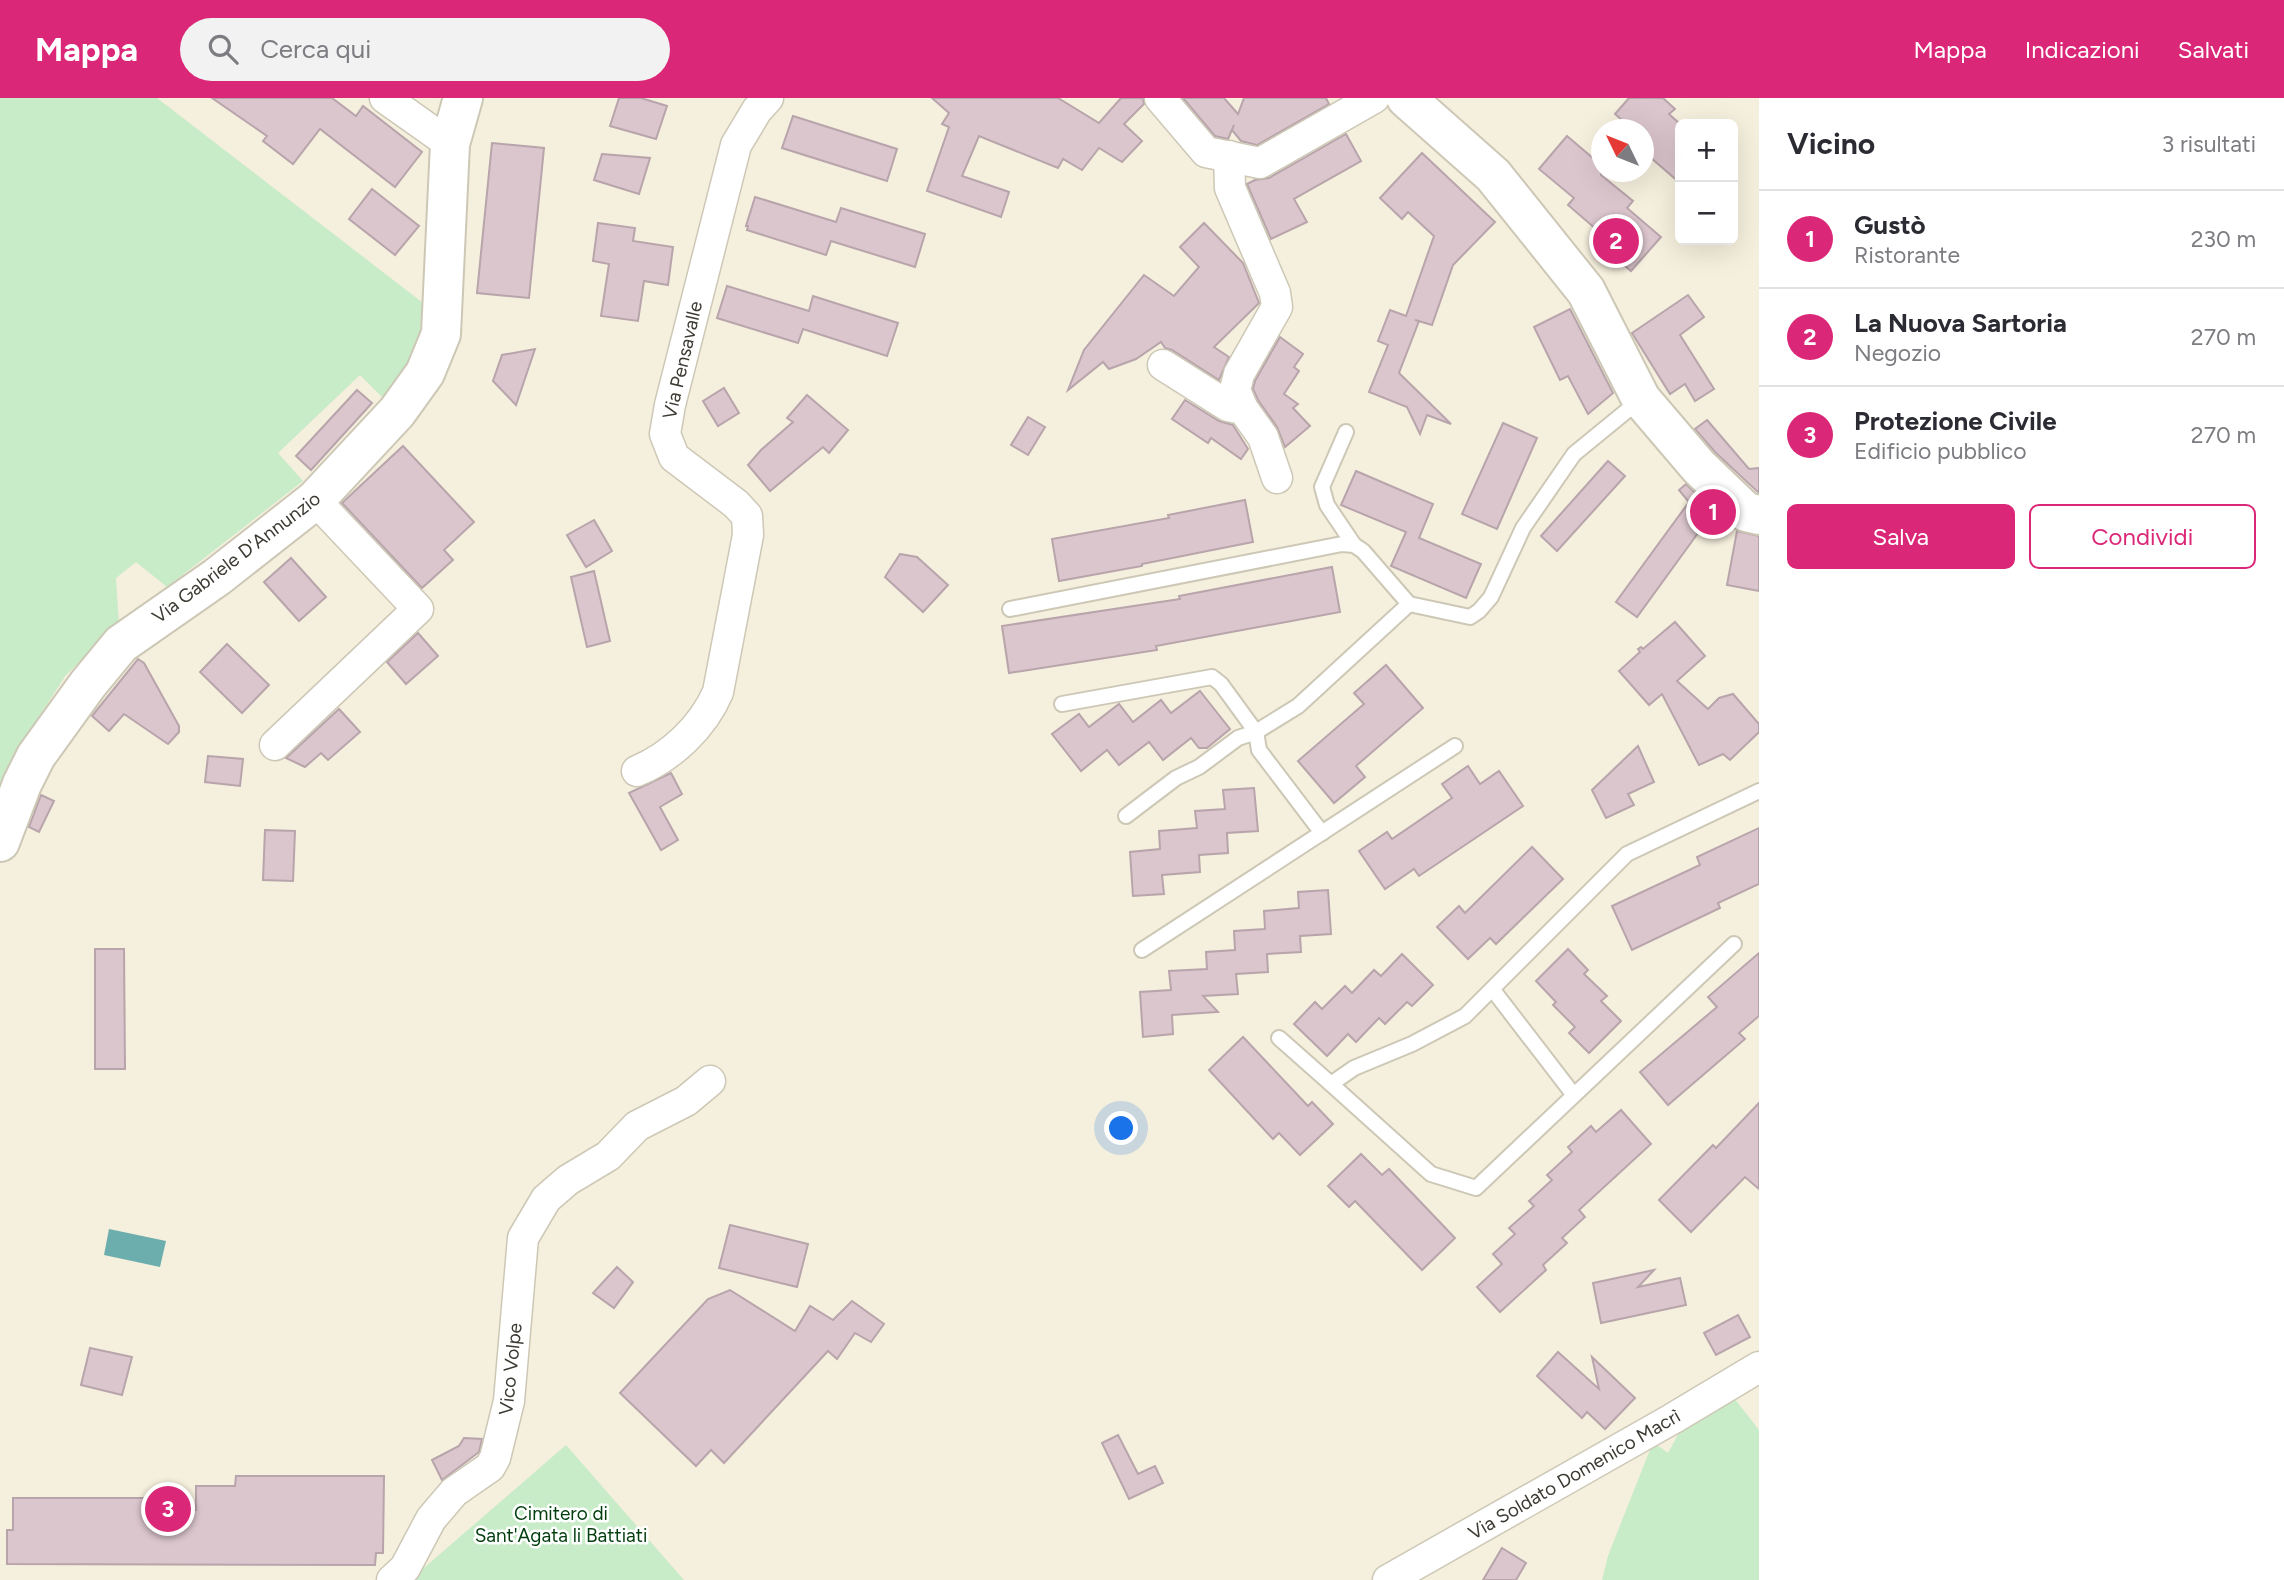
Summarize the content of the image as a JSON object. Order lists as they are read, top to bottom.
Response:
{
  "streets": {
    "main road": ["Via Gabriele D'Annunzio"],
    "street": ["Via Pensavalle", "Vico Volpe", "Via Soldato Domenico Macrì"]
  },
  "parks": ["Cimitero di Sant'Agata li Battiati"],
  "north": "top left",
  "page": {
    "header": "Mappa",
    "search": "Cerca qui",
    "nav": ["Mappa", "Indicazioni", "Salvati"],
    "heading": ["Vicino", "3 risultati"],
    "map_buttons": ["+", "−"],
    "list": [
      {
        "mark": "1",
        "name": "Gustò",
        "note": "Ristorante",
        "value": "230 m"
      },
      {
        "mark": "2",
        "name": "La Nuova Sartoria",
        "note": "Negozio",
        "value": "270 m"
      },
      {
        "mark": "3",
        "name": "Protezione Civile",
        "note": "Edificio pubblico",
        "value": "270 m"
      }
    ],
    "pins": ["2", "1", "3"],
    "buttons": ["Salva", "Condividi"]
  }
}
